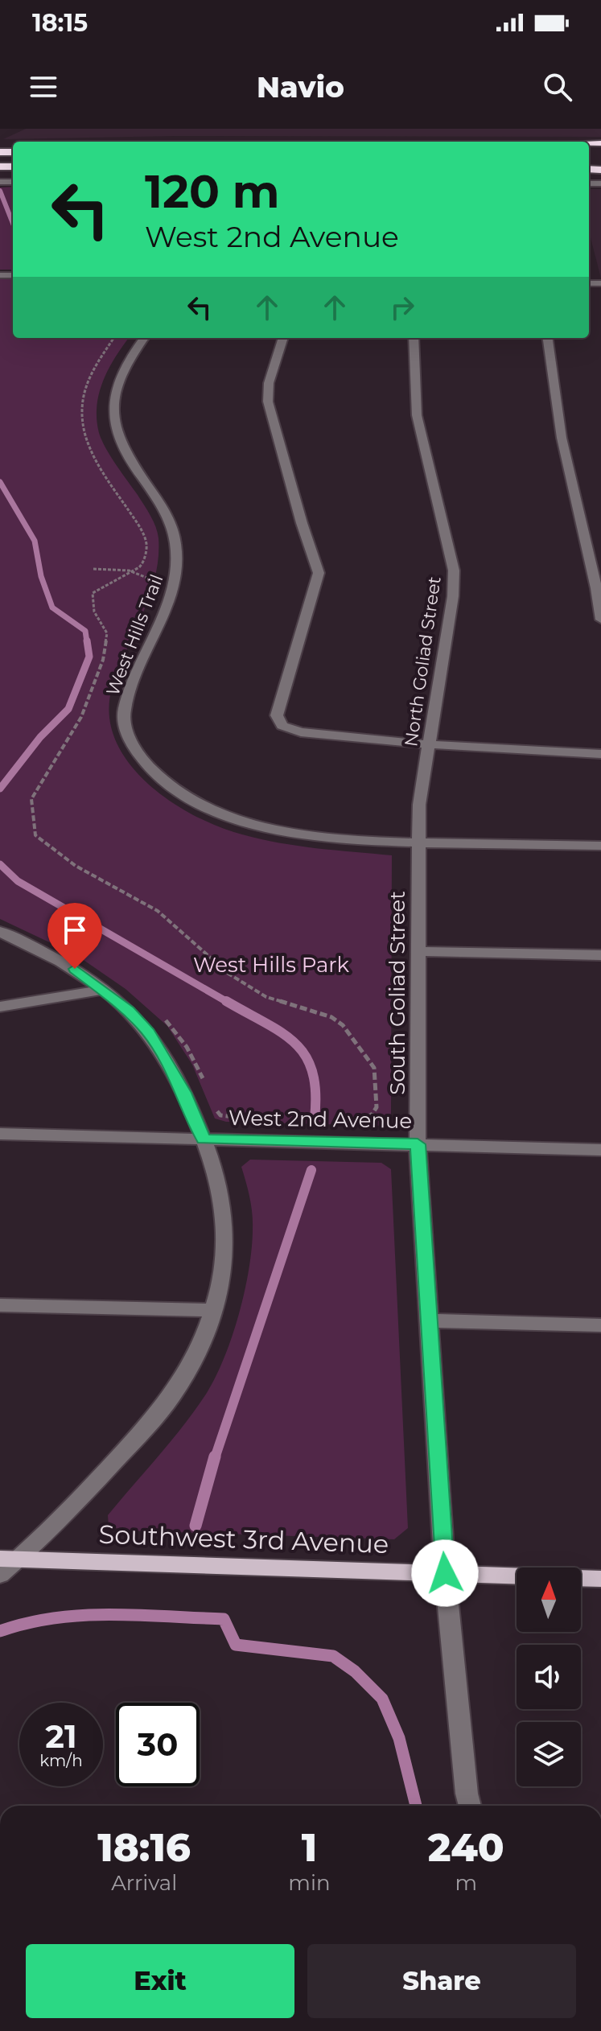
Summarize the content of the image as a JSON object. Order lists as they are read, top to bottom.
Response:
{
  "streets": {
    "main road": ["Southwest 3rd Avenue"],
    "street": [
      "West Hills Trail",
      "North Goliad Street",
      "South Goliad Street",
      "West 2nd Avenue"
    ]
  },
  "crossings": [
    ["West Hills Trail", "North Goliad Street"],
    ["West Hills Trail", "South Goliad Street"],
    ["North Goliad Street", "South Goliad Street"],
    ["South Goliad Street", "West 2nd Avenue"],
    ["South Goliad Street", "Southwest 3rd Avenue"]
  ],
  "parks": ["West Hills Park"],
  "north": "top",
  "page": {
    "status": "18:15",
    "header": "Navio",
    "turn": ["120 m", "West 2nd Avenue"],
    "speed": "21 km/h",
    "limit": "30",
    "eta": [
      "18:16",
      "Arrival",
      "1",
      "min",
      "240",
      "m"
    ],
    "buttons": ["Exit", "Share"]
  }
}
